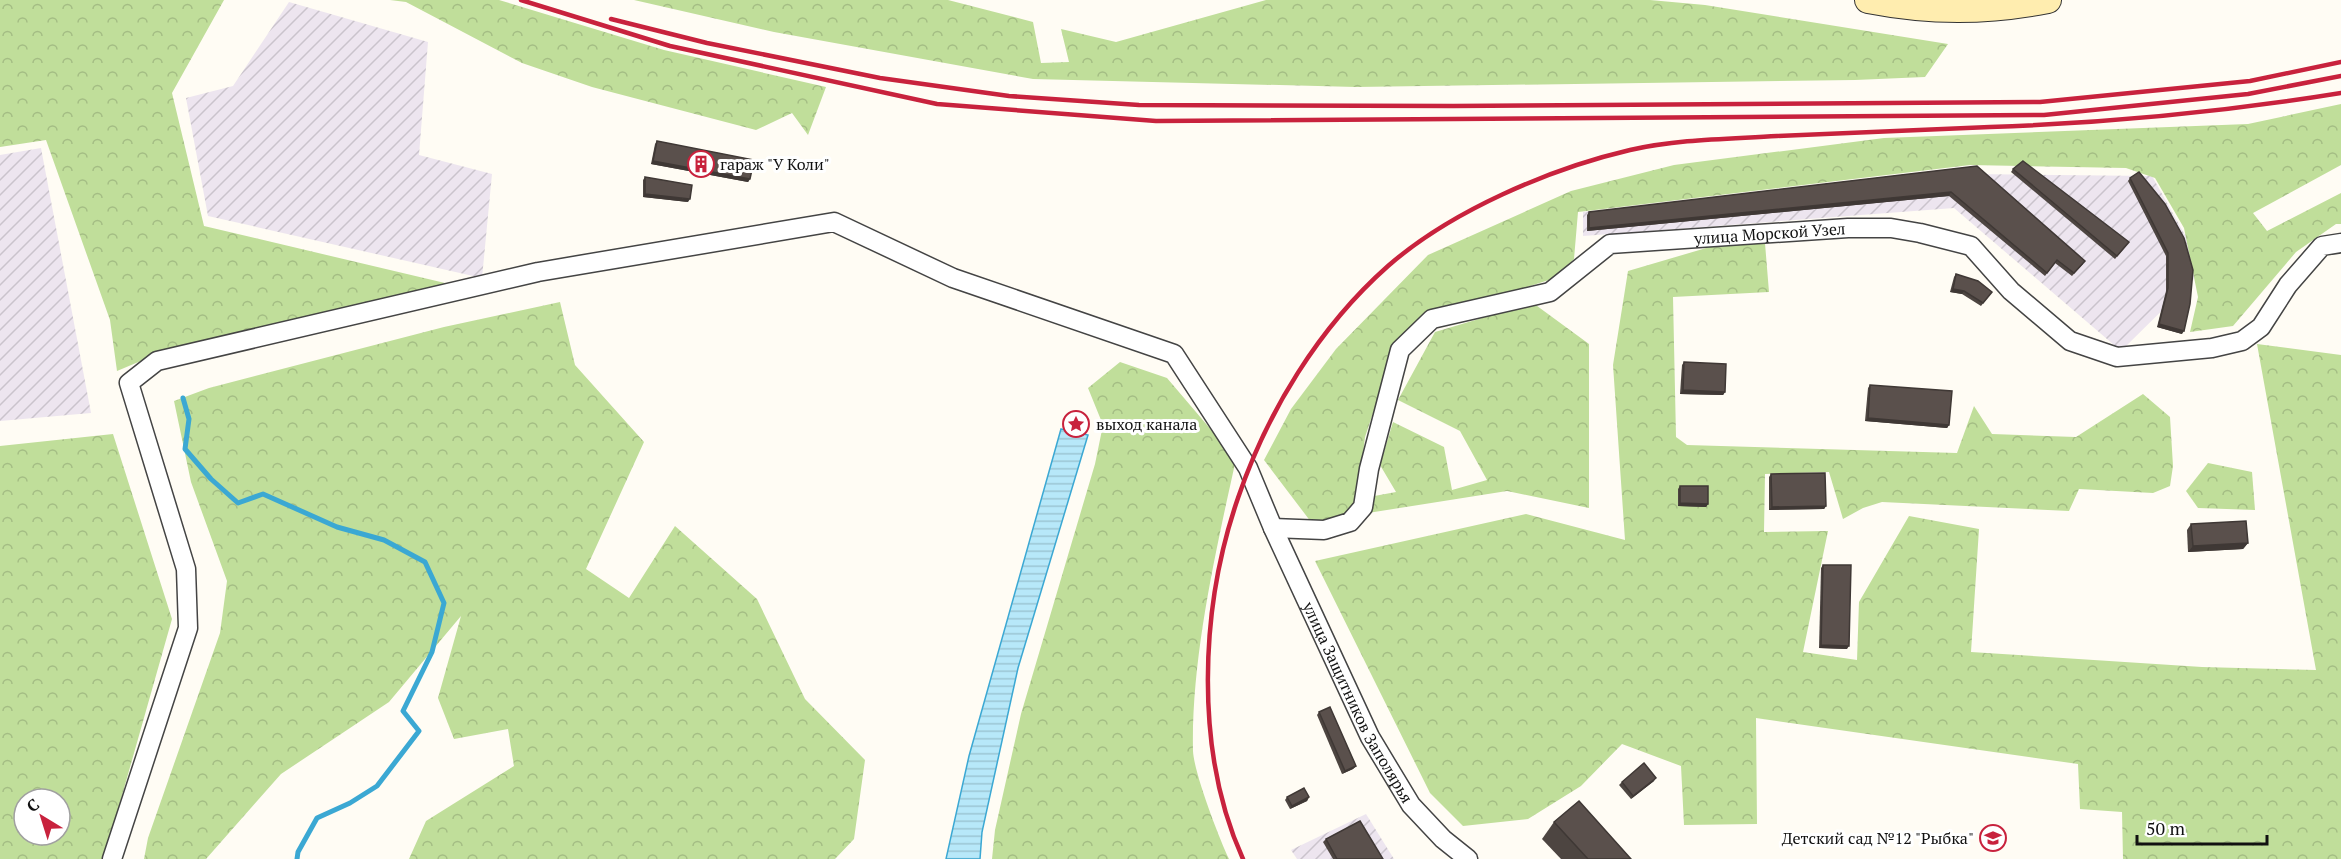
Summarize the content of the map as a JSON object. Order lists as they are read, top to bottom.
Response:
{
  "streets": {
    "street": ["улица Морской Узел", "улица Защитников Заполярья"]
  },
  "crossings": [
    ["улица Морской Узел", "улица Защитников Заполярья"]
  ],
  "places": {
    "building": ["гараж \"У Коли\""],
    "place": ["выход канала"],
    "school or university": ["Детский сад №12 \"Рыбка\""]
  },
  "scale_bar": "50 m",
  "north": "top left"
}
